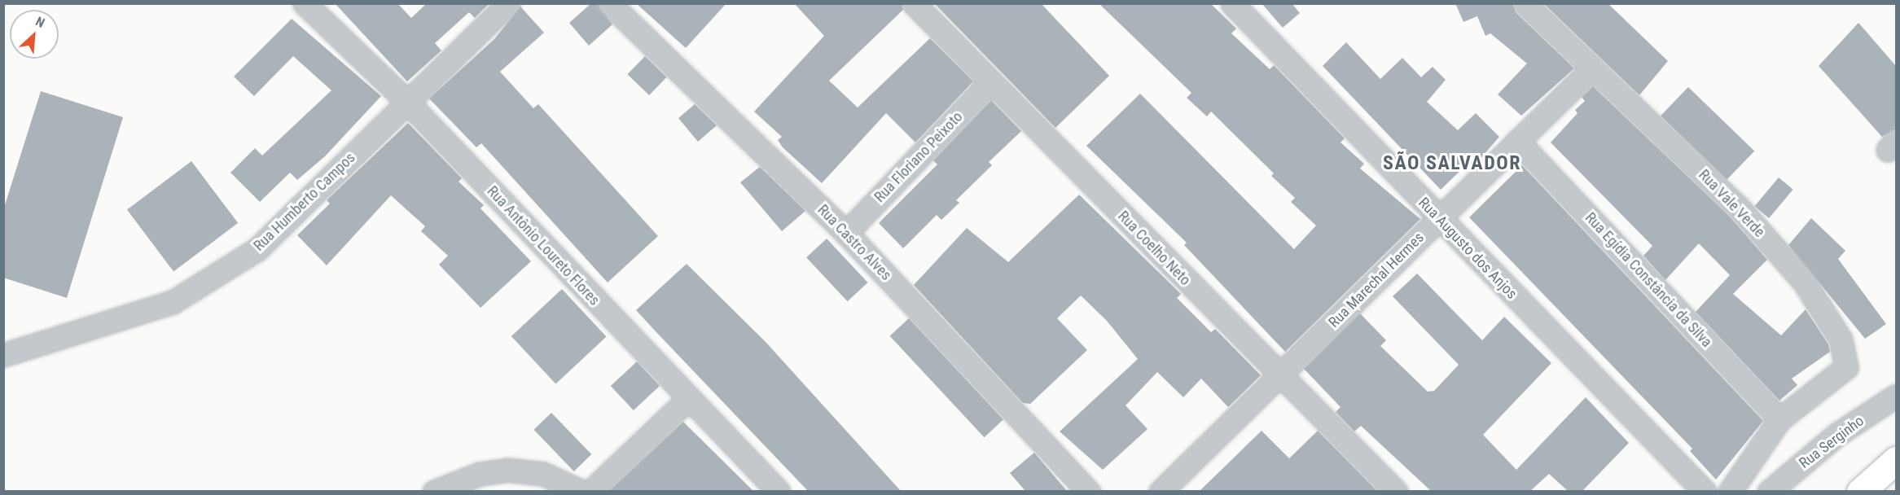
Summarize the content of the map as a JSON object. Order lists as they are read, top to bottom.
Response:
{
  "streets": {
    "street": [
      "Rua Floriano Peixoto",
      "Rua Humberto Campos",
      "Rua Vale Verde",
      "Rua Castro Alves",
      "Rua Antônio Loureto Flores",
      "Rua Coelho Neto",
      "Rua Augusto dos Anjos",
      "Rua Marechal Hermes",
      "Rua Egídia Constância da Silva",
      "Rua Serginho"
    ]
  },
  "crossings": [
    ["Rua Floriano Peixoto", "Rua Castro Alves"],
    ["Rua Floriano Peixoto", "Rua Coelho Neto"],
    ["Rua Humberto Campos", "Rua Antônio Loureto Flores"],
    ["Rua Vale Verde", "Rua Marechal Hermes"],
    ["Rua Vale Verde", "Rua Egídia Constância da Silva"],
    ["Rua Coelho Neto", "Rua Marechal Hermes"],
    ["Rua Augusto dos Anjos", "Rua Marechal Hermes"],
    ["Rua Marechal Hermes", "Rua Egídia Constância da Silva"]
  ],
  "districts": ["SÃO SALVADOR"],
  "north": "top right"
}
